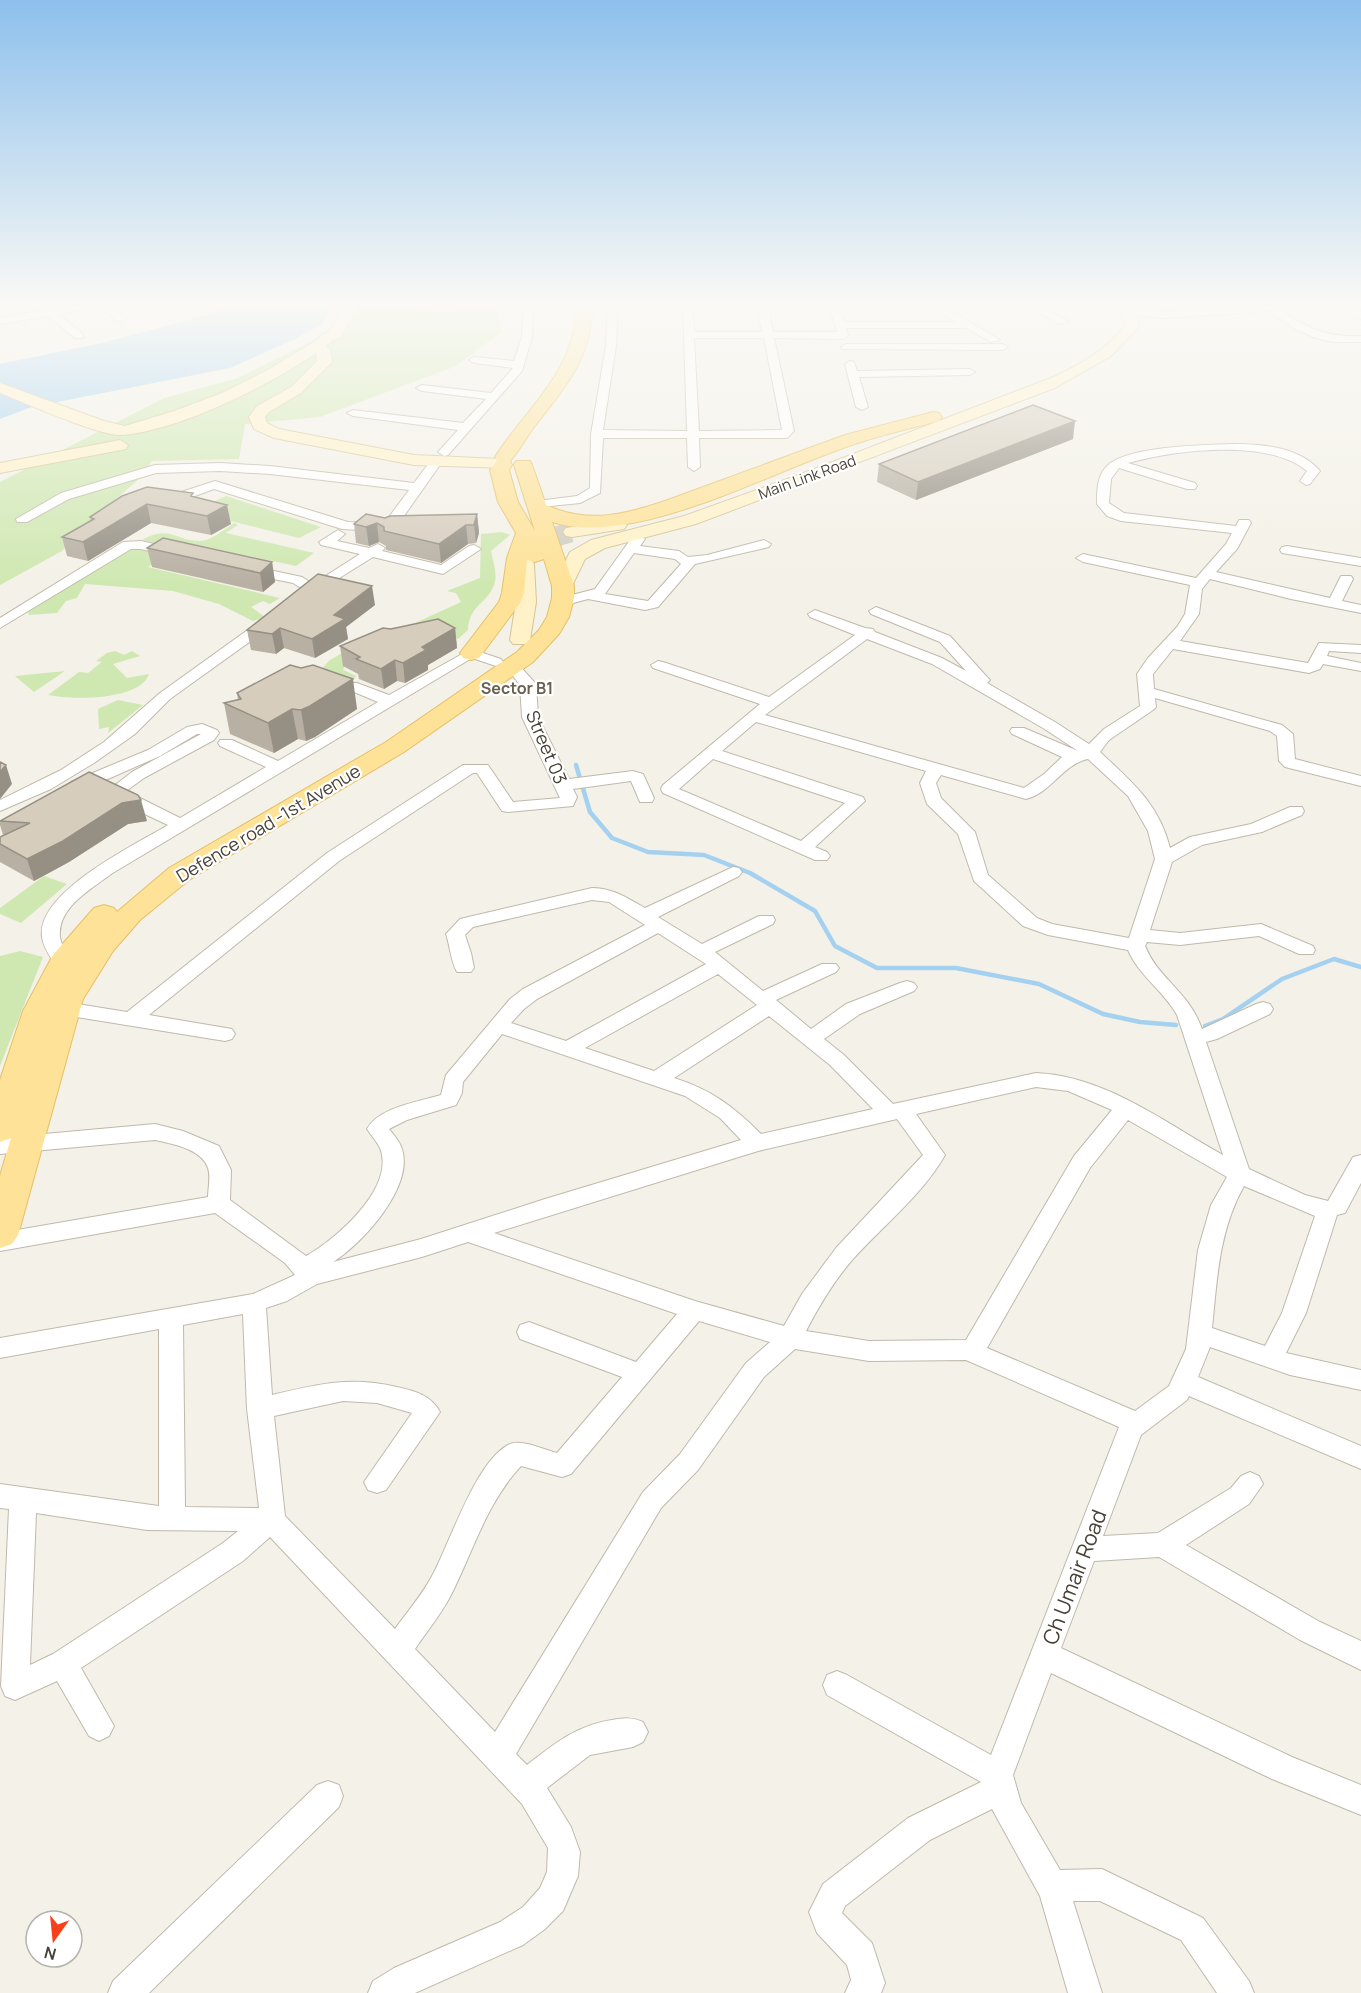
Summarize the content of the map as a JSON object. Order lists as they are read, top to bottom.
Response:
{
  "streets": {
    "main road": ["Defence road -1st Avenue"],
    "street": ["Main Link Road", "Street 03", "Ch Umair Road"]
  },
  "crossings": [
    ["Main Link Road", "Defence road -1st Avenue"],
    ["Street 03", "Defence road -1st Avenue"]
  ],
  "districts": ["Sector B1"],
  "north": "bottom"
}
